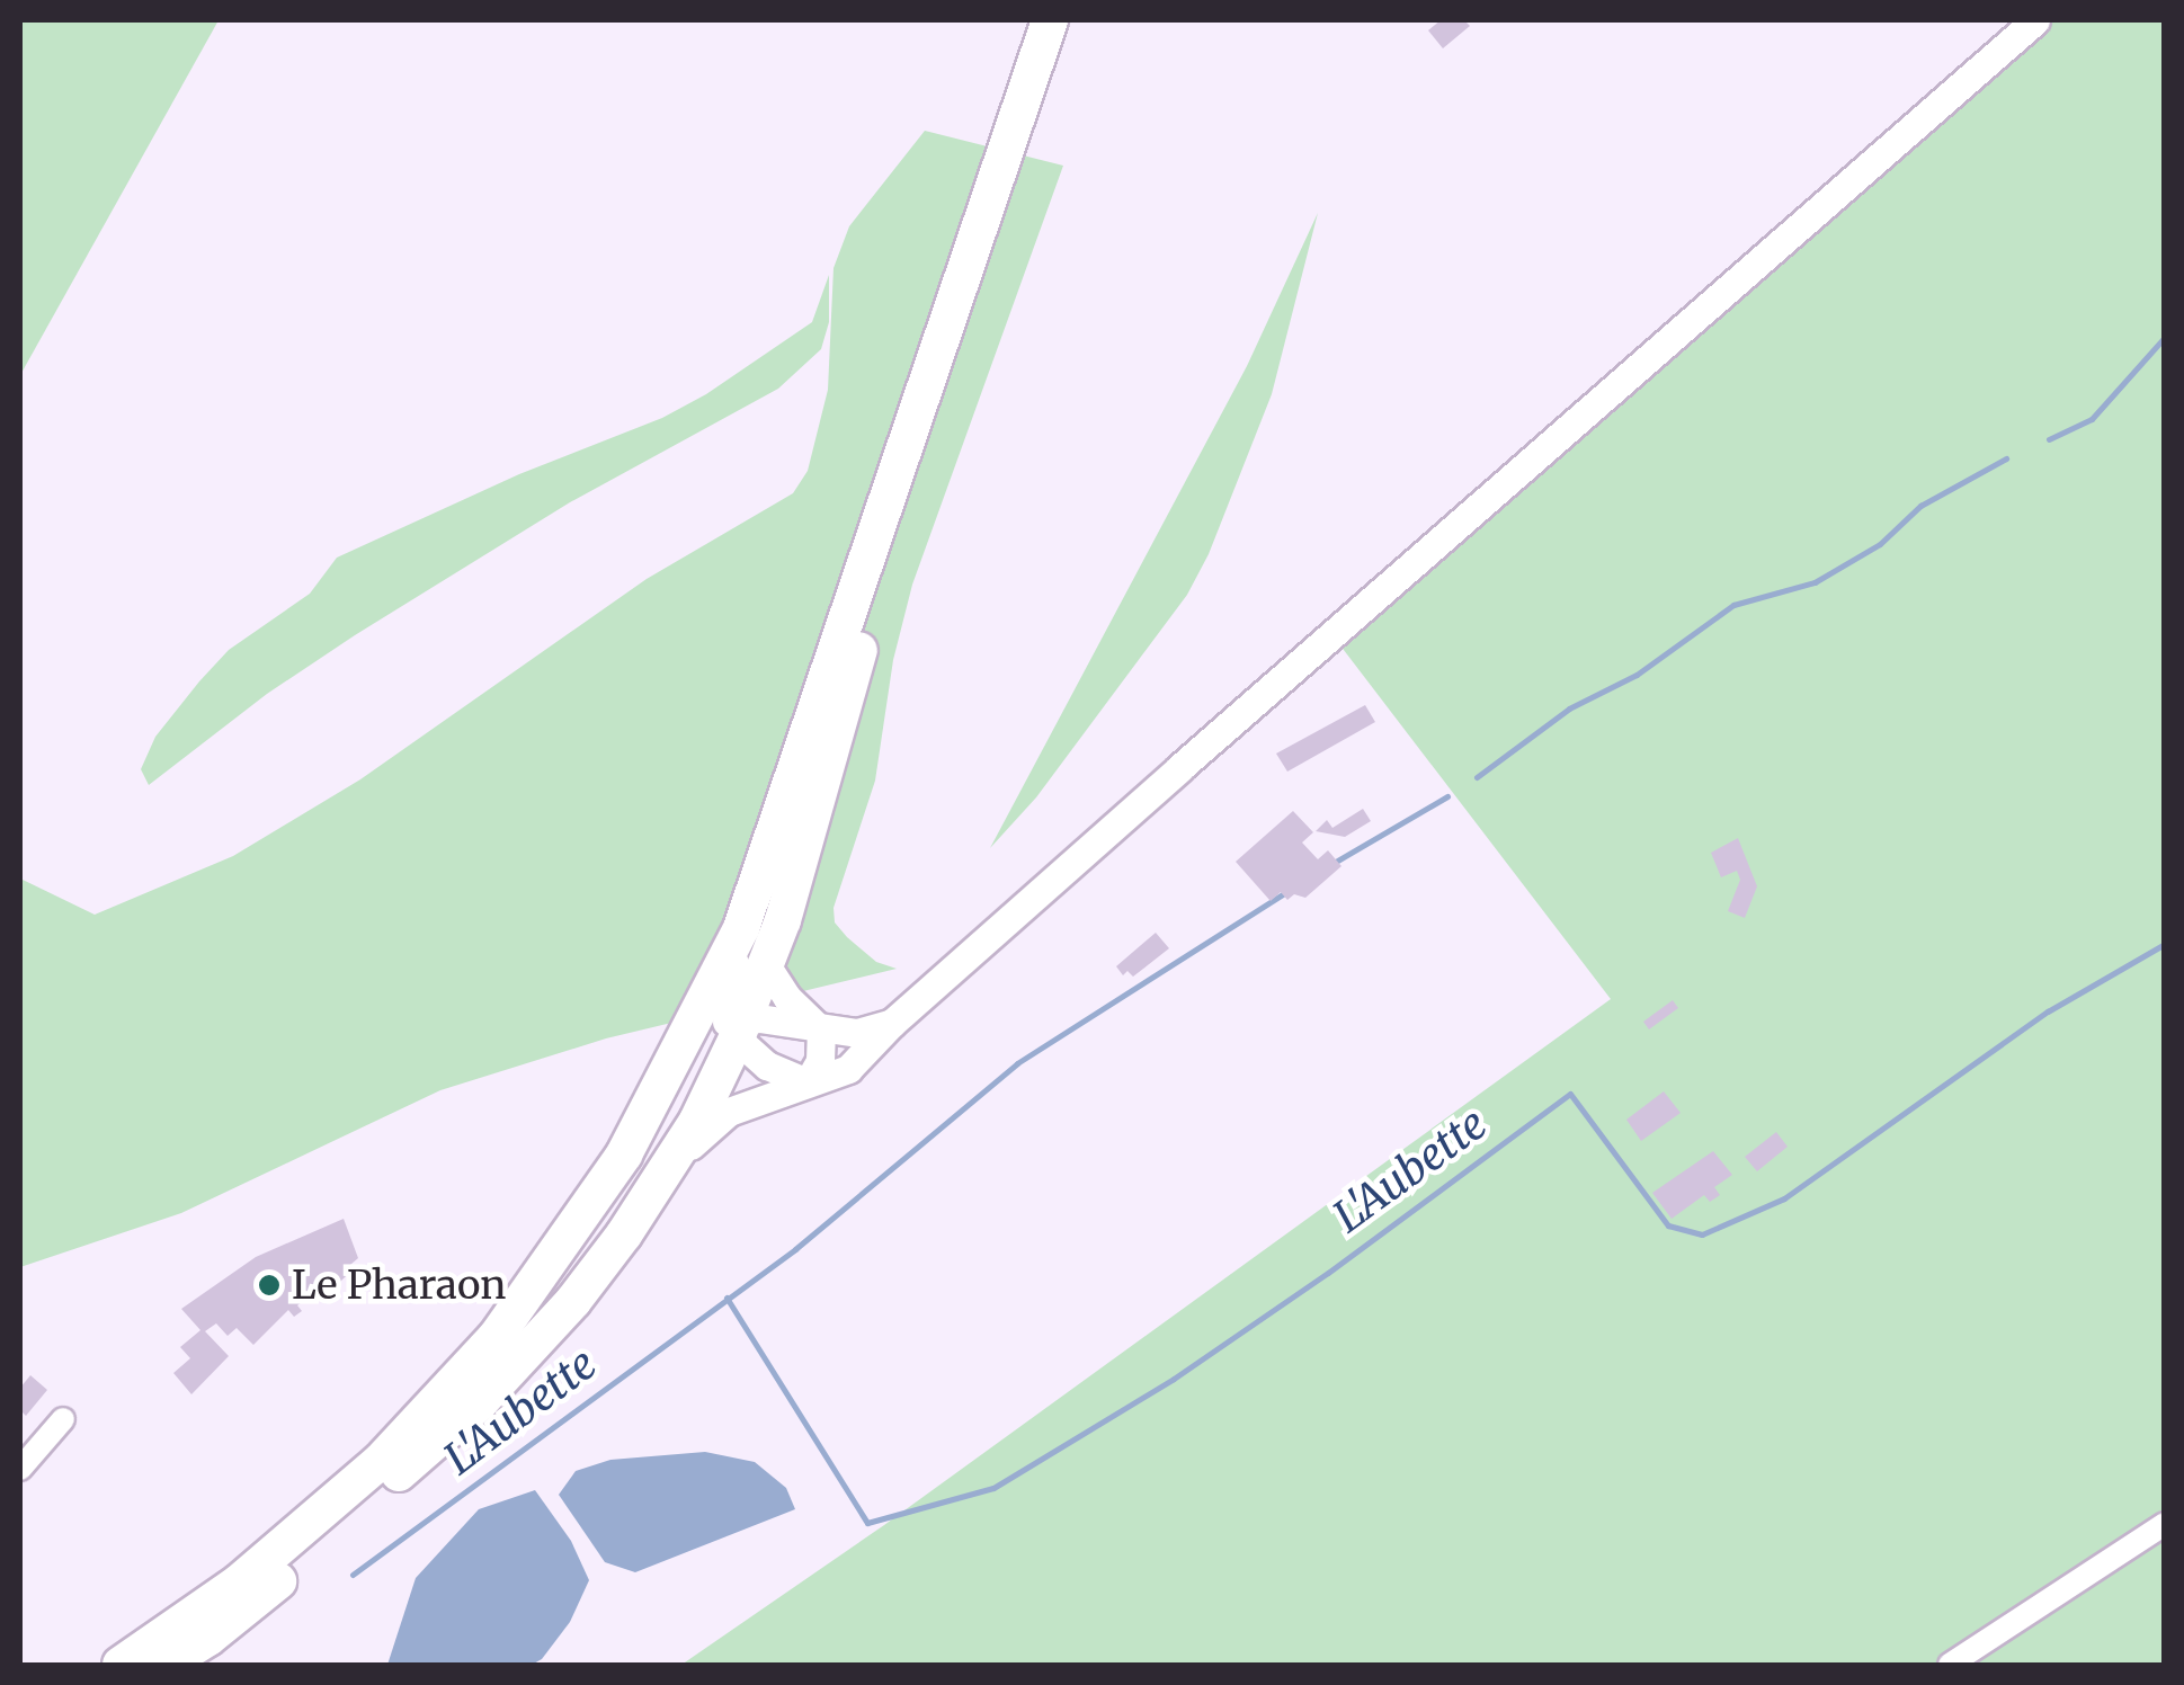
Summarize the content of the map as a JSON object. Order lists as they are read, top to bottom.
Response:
{
  "water": ["L'Aubette"],
  "places": ["Le Pharaon"]
}
